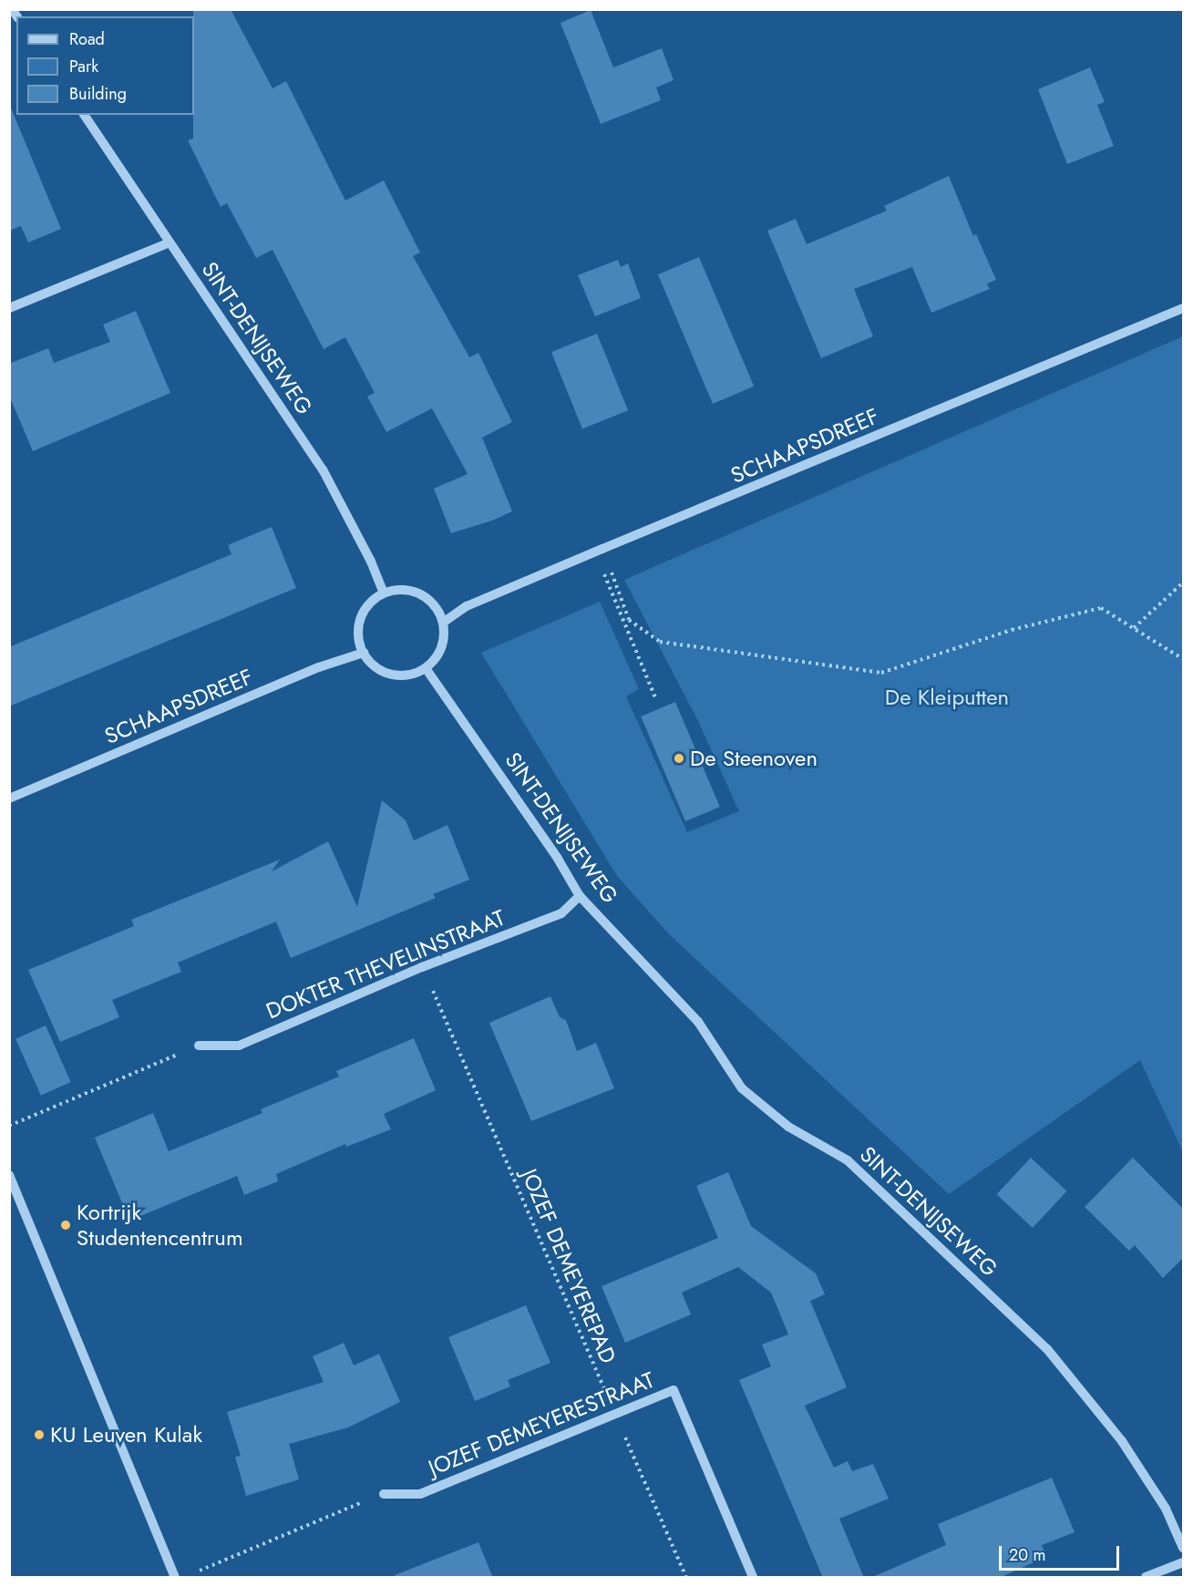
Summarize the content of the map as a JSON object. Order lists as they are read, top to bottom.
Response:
{
  "streets": {
    "street": [
      "SINT-DENIJSEWEG",
      "SCHAAPSDREEF",
      "DOKTER THEVELINSTRAAT",
      "JOZEF DEMEYERESTRAAT"
    ],
    "path": ["JOZEF DEMEYEREPAD"]
  },
  "crossings": [
    ["SINT-DENIJSEWEG", "SCHAAPSDREEF"],
    ["SINT-DENIJSEWEG", "DOKTER THEVELINSTRAAT"],
    ["DOKTER THEVELINSTRAAT", "JOZEF DEMEYEREPAD"],
    ["JOZEF DEMEYEREPAD", "JOZEF DEMEYERESTRAAT"]
  ],
  "parks": ["De Kleiputten"],
  "places": ["De Steenoven", "Kortrijk Studentencentrum", "KU Leuven Kulak"],
  "legend": ["Road", "Park", "Building"],
  "scale_bar": "20 m"
}
